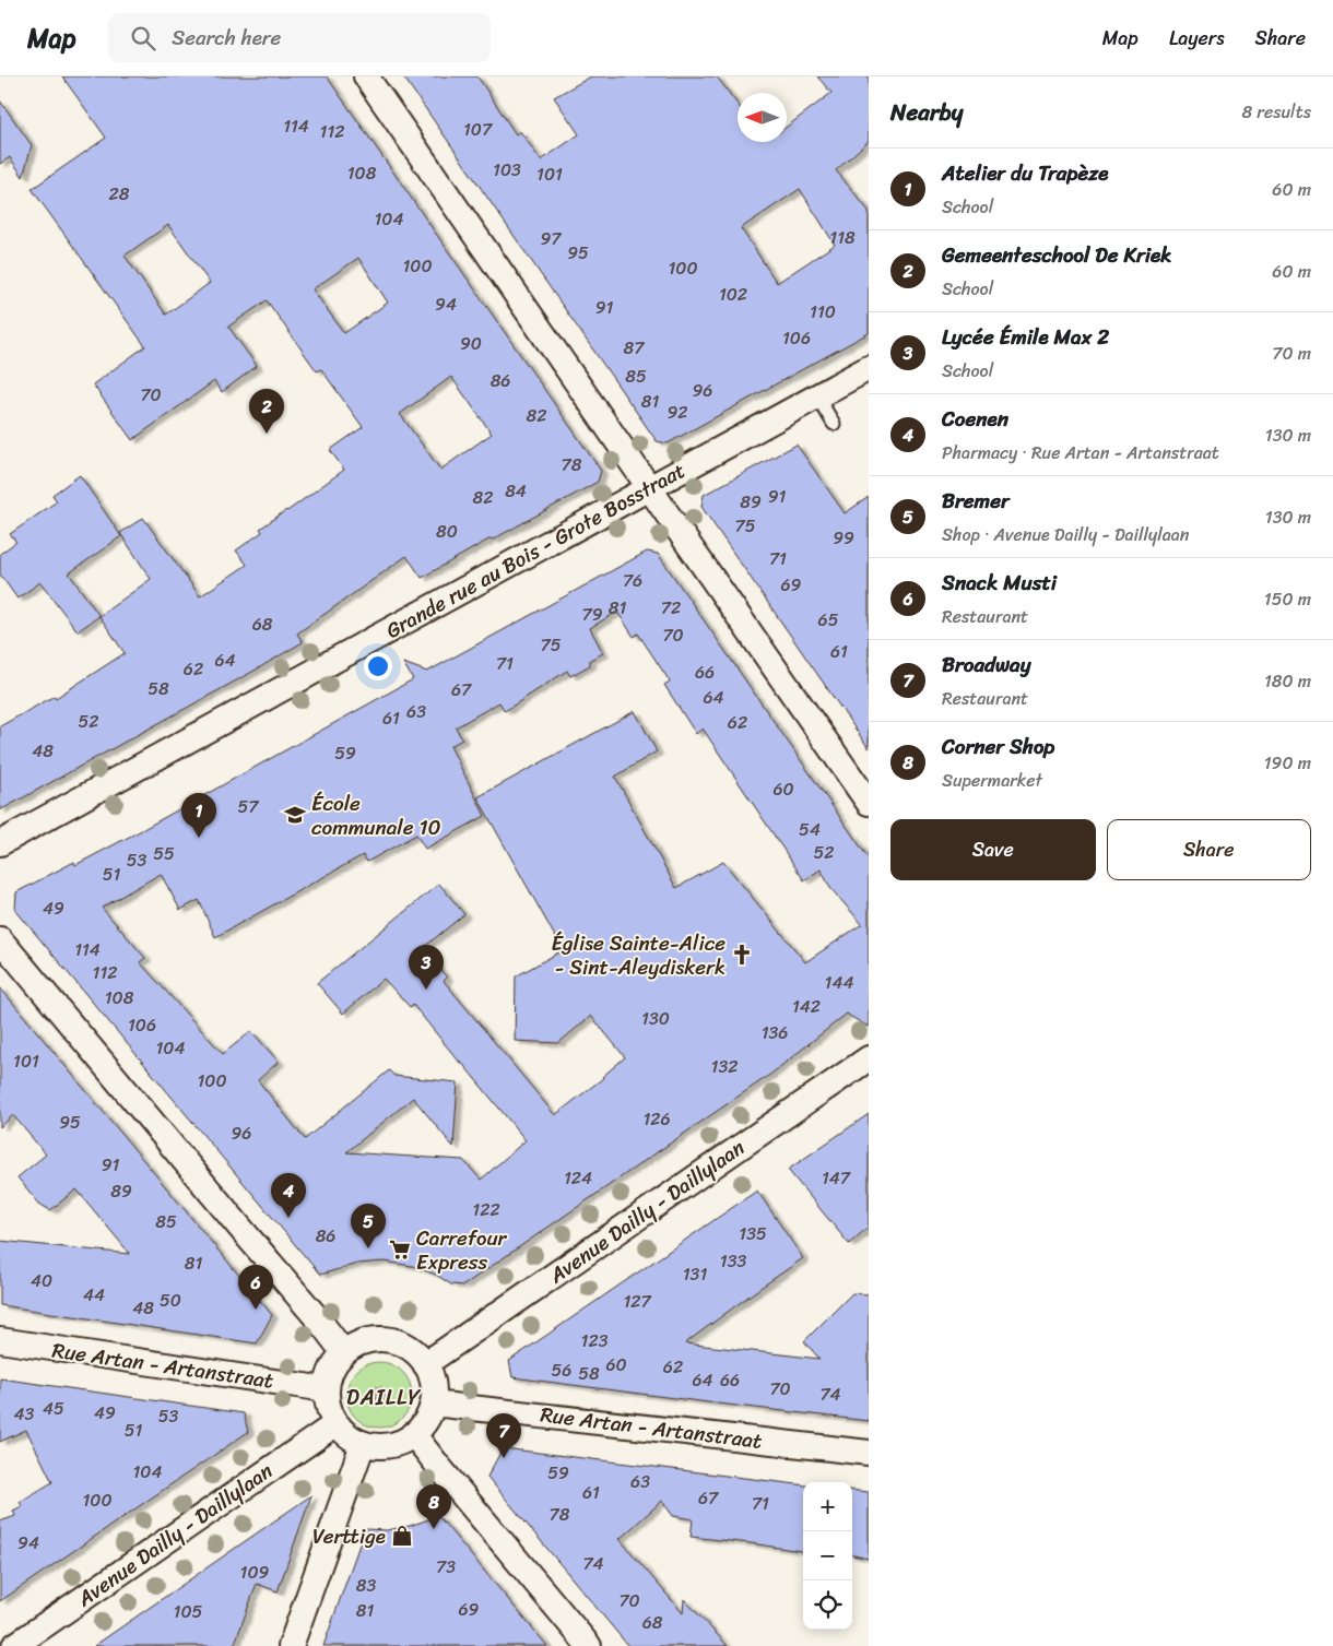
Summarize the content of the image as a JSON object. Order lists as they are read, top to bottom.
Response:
{
  "streets": {
    "street": ["Grande rue au Bois - Grote Bosstraat", "Avenue Dailly - Daillylaan", "Rue Artan - Artanstraat"]
  },
  "crossings": [
    ["Avenue Dailly - Daillylaan", "Rue Artan - Artanstraat"]
  ],
  "districts": ["DAILLY"],
  "places": {
    "school or university": ["École communale 10"],
    "church": ["Église Sainte-Alice - Sint-Aleydiskerk"],
    "supermarket": ["Carrefour Express"],
    "shop": ["Verttige"]
  },
  "house_numbers": [
    "114",
    "107",
    "112",
    "103",
    "108",
    "101",
    "28",
    "104",
    "118",
    "97",
    "95",
    "100",
    "100",
    "102",
    "94",
    "91",
    "110",
    "106",
    "90",
    "87",
    "85",
    "86",
    "96",
    "70",
    "81",
    "92",
    "82",
    "78",
    "84",
    "91",
    "82",
    "89",
    "75",
    "80",
    "99",
    "71",
    "76",
    "69",
    "81",
    "72",
    "79",
    "65",
    "68",
    "70",
    "75",
    "61",
    "64",
    "71",
    "62",
    "66",
    "58",
    "67",
    "64",
    "63",
    "61",
    "52",
    "62",
    "48",
    "59",
    "60",
    "57",
    "54",
    "52",
    "55",
    "53",
    "51",
    "49",
    "114",
    "112",
    "144",
    "108",
    "142",
    "130",
    "106",
    "136",
    "104",
    "101",
    "132",
    "100",
    "126",
    "95",
    "96",
    "91",
    "124",
    "147",
    "89",
    "122",
    "85",
    "135",
    "86",
    "133",
    "81",
    "131",
    "40",
    "44",
    "50",
    "127",
    "48",
    "123",
    "60",
    "62",
    "56",
    "58",
    "64",
    "66",
    "70",
    "74",
    "45",
    "49",
    "43",
    "53",
    "51",
    "104",
    "59",
    "63",
    "61",
    "67",
    "100",
    "71",
    "78",
    "94",
    "74",
    "73",
    "109",
    "83",
    "70",
    "69",
    "81",
    "105",
    "68"
  ],
  "north": "left",
  "page": {
    "header": "Map",
    "search": "Search here",
    "nav": ["Map", "Layers", "Share"],
    "heading": ["Nearby", "8 results"],
    "list": [
      {
        "mark": "1",
        "name": "Atelier du Trapèze",
        "note": "School",
        "value": "60 m"
      },
      {
        "mark": "2",
        "name": "Gemeenteschool De Kriek",
        "note": "School",
        "value": "60 m"
      },
      {
        "mark": "3",
        "name": "Lycée Émile Max 2",
        "note": "School",
        "value": "70 m"
      },
      {
        "mark": "4",
        "name": "Coenen",
        "note": "Pharmacy · Rue Artan - Artanstraat",
        "value": "130 m"
      },
      {
        "mark": "5",
        "name": "Bremer",
        "note": "Shop · Avenue Dailly - Daillylaan",
        "value": "130 m"
      },
      {
        "mark": "6",
        "name": "Snack Musti",
        "note": "Restaurant",
        "value": "150 m"
      },
      {
        "mark": "7",
        "name": "Broadway",
        "note": "Restaurant",
        "value": "180 m"
      },
      {
        "mark": "8",
        "name": "Corner Shop",
        "note": "Supermarket",
        "value": "190 m"
      }
    ],
    "pins": [
      "2",
      "1",
      "3",
      "4",
      "5",
      "6",
      "7",
      "8"
    ],
    "buttons": ["Save", "Share"],
    "map_buttons": ["+", "−"]
  }
}
